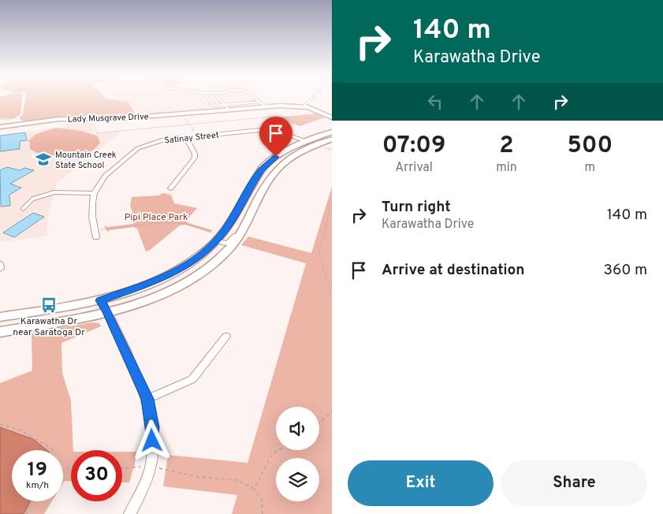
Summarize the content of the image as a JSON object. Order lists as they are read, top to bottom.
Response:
{
  "streets": {
    "street": ["Lady Musgrave Drive", "Satinay Street"]
  },
  "parks": ["Pipi Place Park"],
  "places": {
    "school or university": ["Mountain Creek State School"],
    "bus stop": ["Karawatha Dr near Saratoga Dr"]
  },
  "page": {
    "turn": ["140 m", "Karawatha Drive"],
    "eta": [
      "07:09",
      "Arrival",
      "2",
      "min",
      "500",
      "m"
    ],
    "list": [
      {
        "name": "Turn right",
        "note": "Karawatha Drive",
        "value": "140 m"
      },
      {
        "name": "Arrive at destination",
        "value": "360 m"
      }
    ],
    "speed": "19 km/h",
    "limit": "30",
    "buttons": ["Exit", "Share"]
  }
}
